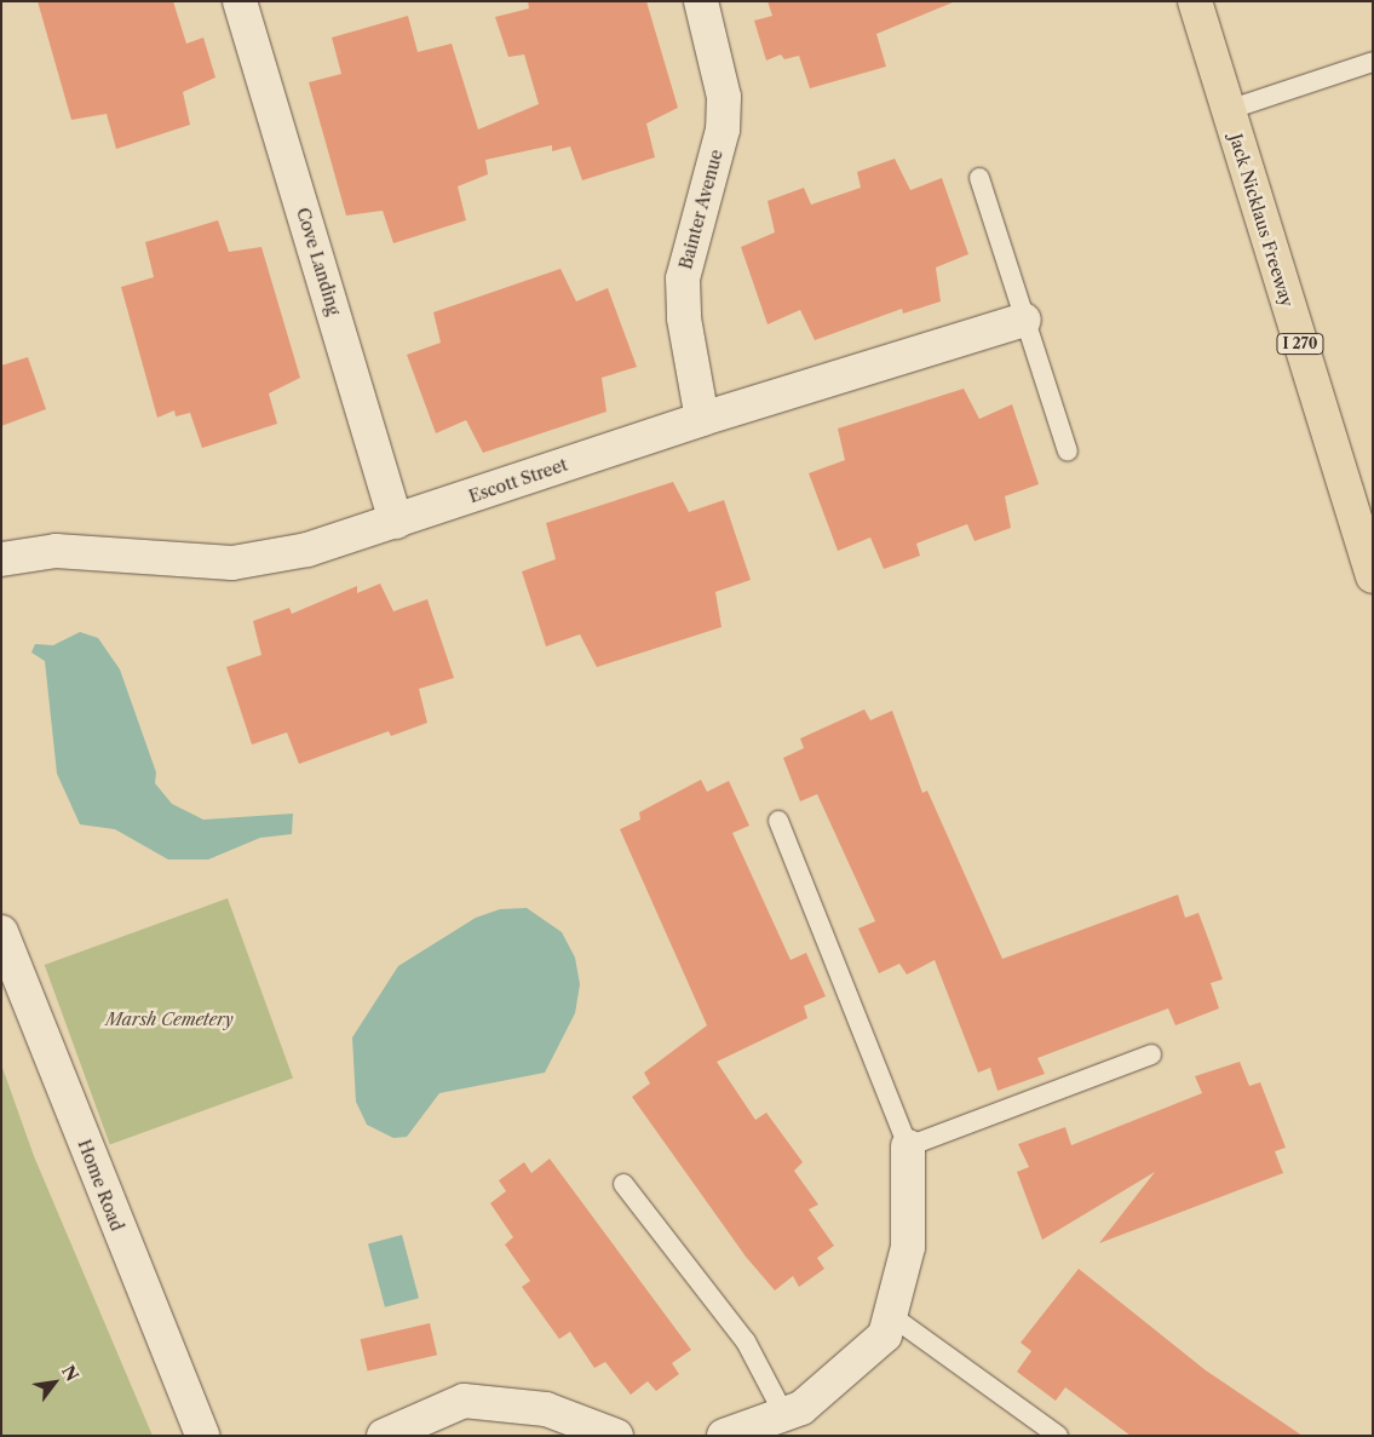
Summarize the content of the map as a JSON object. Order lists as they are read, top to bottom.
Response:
{
  "streets": {
    "highway": ["Jack Nicklaus Freeway", "I 270"],
    "street": [
      "Bainter Avenue",
      "Cove Landing",
      "Escott Street",
      "Home Road"
    ]
  },
  "crossings": [
    ["Bainter Avenue", "Escott Street"],
    ["Cove Landing", "Escott Street"]
  ],
  "parks": ["Marsh Cemetery"],
  "north": "top right"
}
